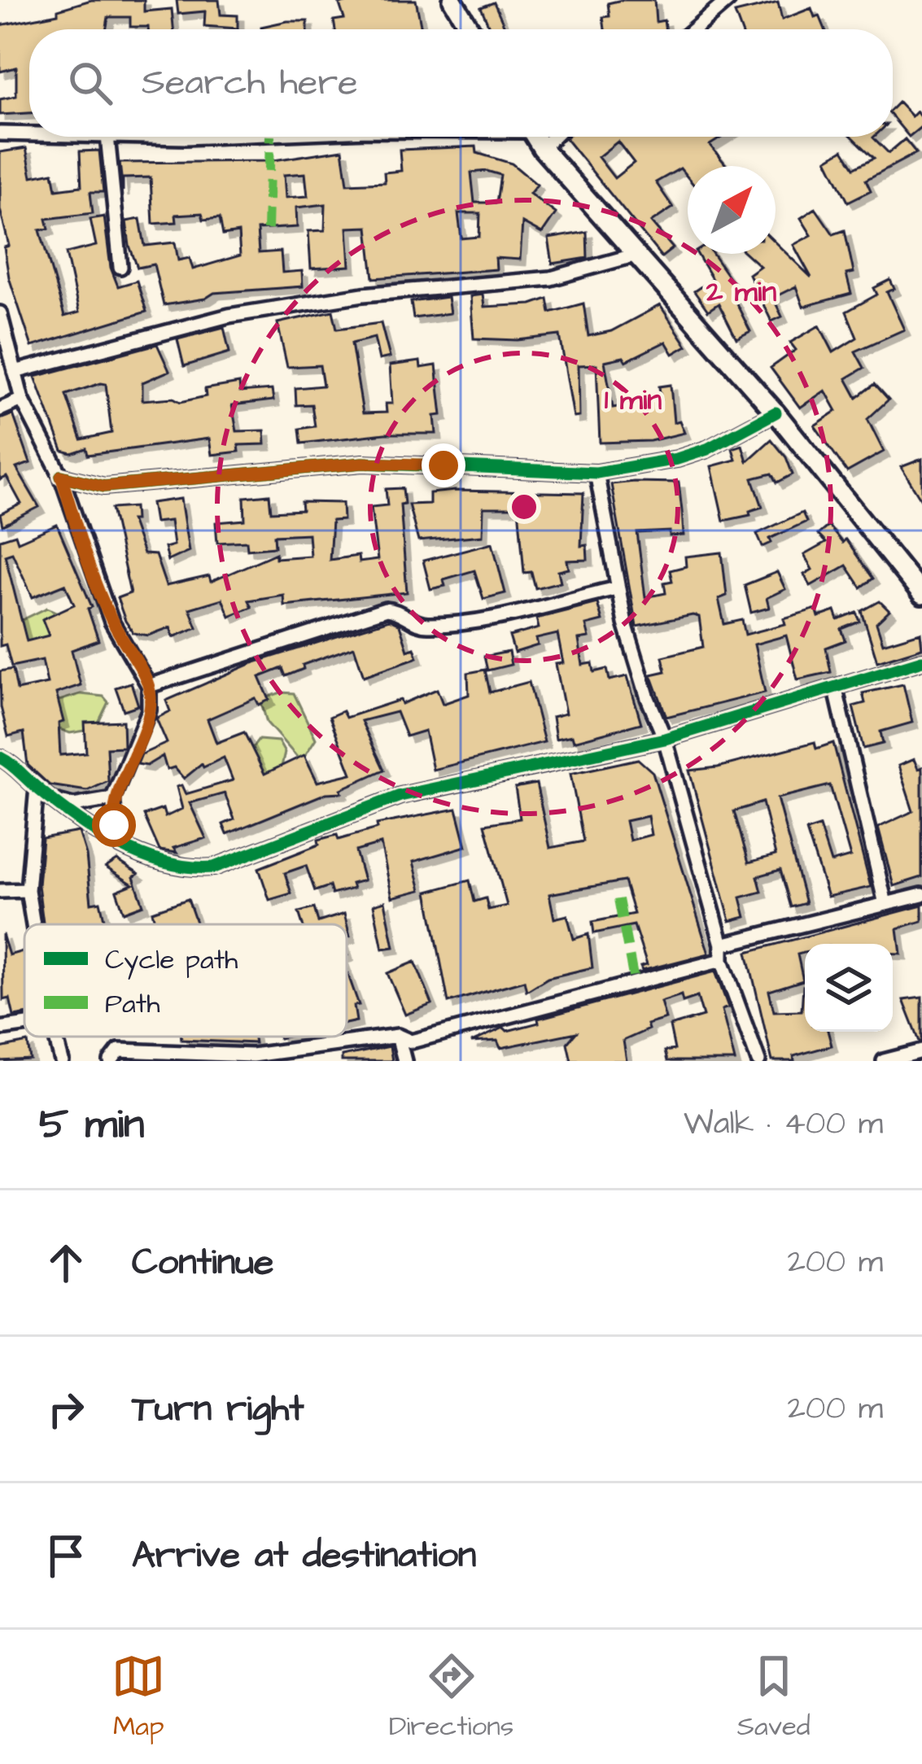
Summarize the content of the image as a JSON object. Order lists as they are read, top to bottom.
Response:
{
  "legend": ["Cycle path", "Path"],
  "north": "top right",
  "page": {
    "search": "Search here",
    "heading": ["5 min", "Walk · 400 m"],
    "list": [
      ["Continue", "200 m"],
      ["Turn right", "200 m"],
      "Arrive at destination"
    ],
    "nav": ["Map", "Directions", "Saved"]
  },
  "rings": ["2 min", "1 min"]
}
